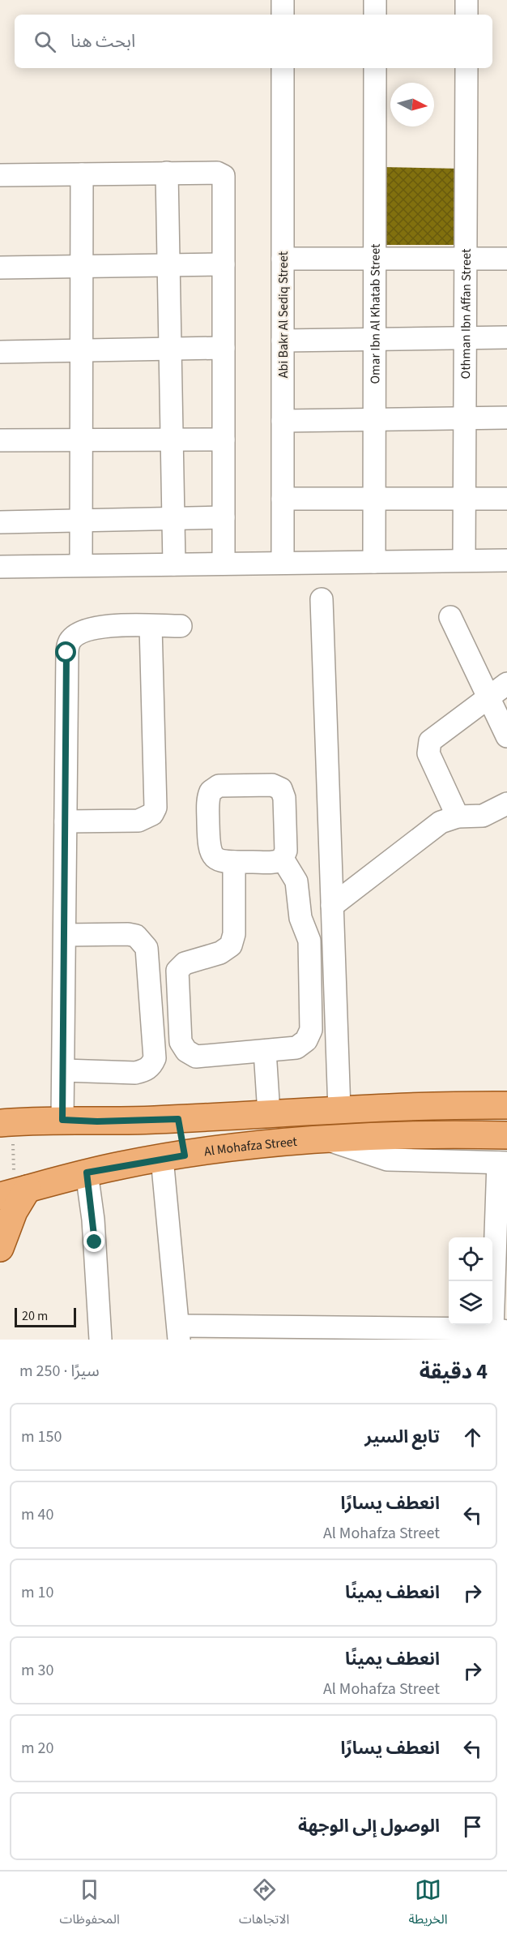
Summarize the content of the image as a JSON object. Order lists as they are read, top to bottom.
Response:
{
  "streets": {
    "main road": ["Al Mohafza Street"],
    "street": ["Othman Ibn Affan Street", "Omar Ibn Al Khatab Street", "Abi Bakr Al Sediq Street"]
  },
  "scale_bar": "20 m",
  "north": "right",
  "page": {
    "search": "ابحث هنا",
    "scale": "20 m",
    "heading": ["4 دقيقة", "سيرًا · 250 m"],
    "list": [
      ["تابع السير", "150 m"],
      ["انعطف يسارًا", "Al Mohafza Street", "40 m"],
      ["انعطف يمينًا", "10 m"],
      ["انعطف يمينًا", "Al Mohafza Street", "30 m"],
      ["انعطف يسارًا", "20 m"],
      "الوصول إلى الوجهة"
    ],
    "nav": ["الخريطة", "الاتجاهات", "المحفوظات"]
  }
}
